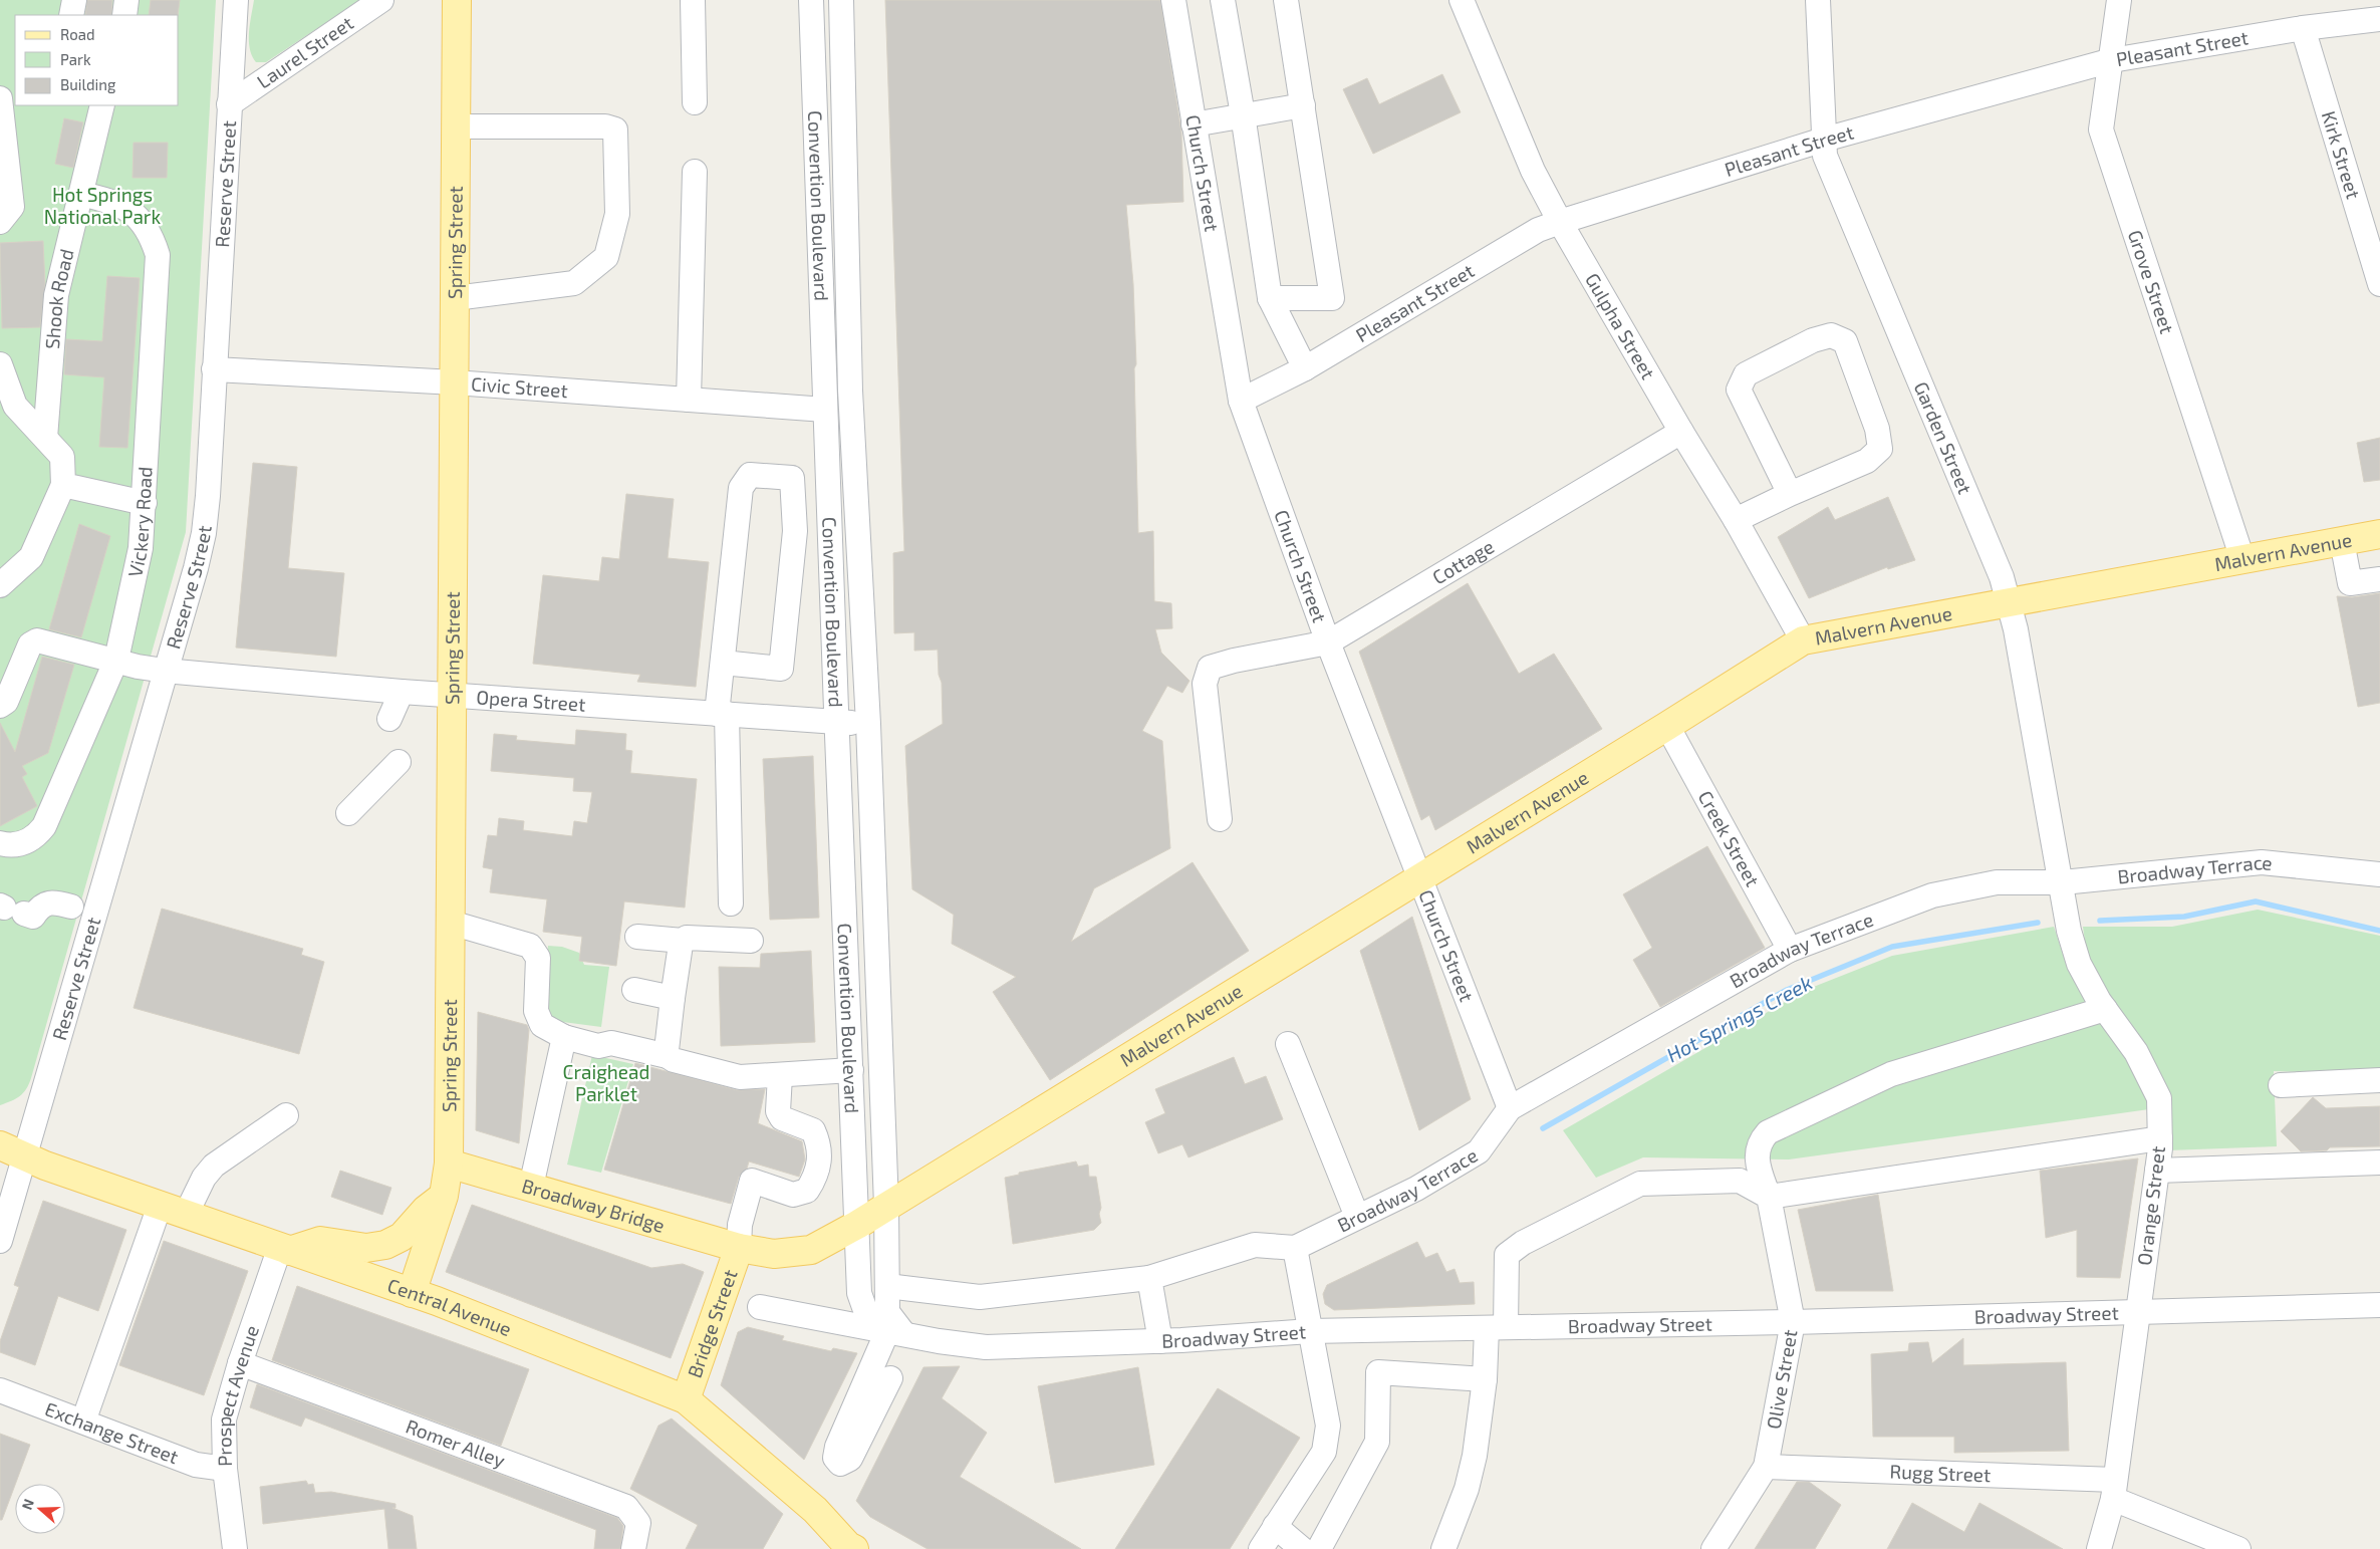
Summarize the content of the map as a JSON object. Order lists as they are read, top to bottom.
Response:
{
  "streets": {
    "main road": [
      "Spring Street",
      "Malvern Avenue",
      "Broadway Bridge",
      "Central Avenue",
      "Bridge Street"
    ],
    "street": [
      "Pleasant Street",
      "Laurel Street",
      "Kirk Street",
      "Church Street",
      "Reserve Street",
      "Convention Boulevard",
      "Grove Street",
      "Shook Road",
      "Gulpha Street",
      "Civic Street",
      "Garden Street",
      "Vickery Road",
      "Cottage",
      "Opera Street",
      "Creek Street",
      "Broadway Terrace",
      "Orange Street",
      "Broadway Street",
      "Olive Street",
      "Prospect Avenue",
      "Exchange Street",
      "Romer Alley",
      "Rugg Street"
    ]
  },
  "crossings": [
    ["Pleasant Street", "Kirk Street"],
    ["Pleasant Street", "Church Street"],
    ["Pleasant Street", "Grove Street"],
    ["Pleasant Street", "Gulpha Street"],
    ["Pleasant Street", "Garden Street"],
    ["Laurel Street", "Reserve Street"],
    ["Church Street", "Malvern Avenue"],
    ["Church Street", "Cottage"],
    ["Church Street", "Broadway Terrace"],
    ["Reserve Street", "Civic Street"],
    ["Reserve Street", "Opera Street"],
    ["Reserve Street", "Central Avenue"],
    ["Convention Boulevard", "Civic Street"],
    ["Convention Boulevard", "Malvern Avenue"],
    ["Convention Boulevard", "Opera Street"],
    ["Spring Street", "Civic Street"],
    ["Spring Street", "Opera Street"],
    ["Spring Street", "Broadway Bridge"],
    ["Spring Street", "Central Avenue"],
    ["Grove Street", "Malvern Avenue"],
    ["Shook Road", "Vickery Road"],
    ["Gulpha Street", "Malvern Avenue"],
    ["Gulpha Street", "Cottage"],
    ["Garden Street", "Malvern Avenue"],
    ["Garden Street", "Broadway Terrace"],
    ["Garden Street", "Orange Street"],
    ["Vickery Road", "Opera Street"],
    ["Malvern Avenue", "Creek Street"],
    ["Malvern Avenue", "Broadway Bridge"],
    ["Malvern Avenue", "Bridge Street"],
    ["Creek Street", "Broadway Terrace"],
    ["Broadway Terrace", "Orange Street"],
    ["Broadway Bridge", "Bridge Street"],
    ["Orange Street", "Broadway Street"],
    ["Orange Street", "Olive Street"],
    ["Orange Street", "Rugg Street"],
    ["Central Avenue", "Bridge Street"],
    ["Central Avenue", "Prospect Avenue"],
    ["Broadway Street", "Olive Street"],
    ["Olive Street", "Rugg Street"],
    ["Prospect Avenue", "Exchange Street"],
    ["Prospect Avenue", "Romer Alley"]
  ],
  "water": ["Hot Springs Creek"],
  "parks": ["Hot Springs National Park", "Craighead Parklet"],
  "legend": ["Road", "Park", "Building"],
  "north": "left"
}
